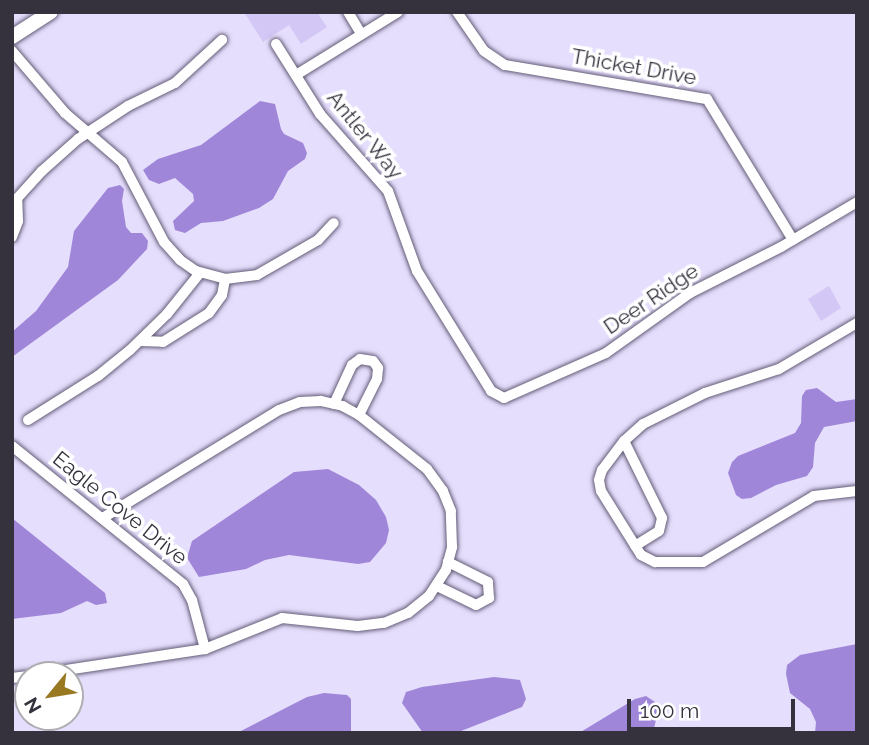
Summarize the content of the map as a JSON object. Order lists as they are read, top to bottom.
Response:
{
  "streets": {
    "street": [
      "Thicket Drive",
      "Antler Way",
      "Deer Ridge",
      "Eagle Cove Drive"
    ]
  },
  "crossings": [
    ["Thicket Drive", "Deer Ridge"],
    ["Antler Way", "Deer Ridge"]
  ],
  "scale_bar": "100 m",
  "north": "bottom left"
}
